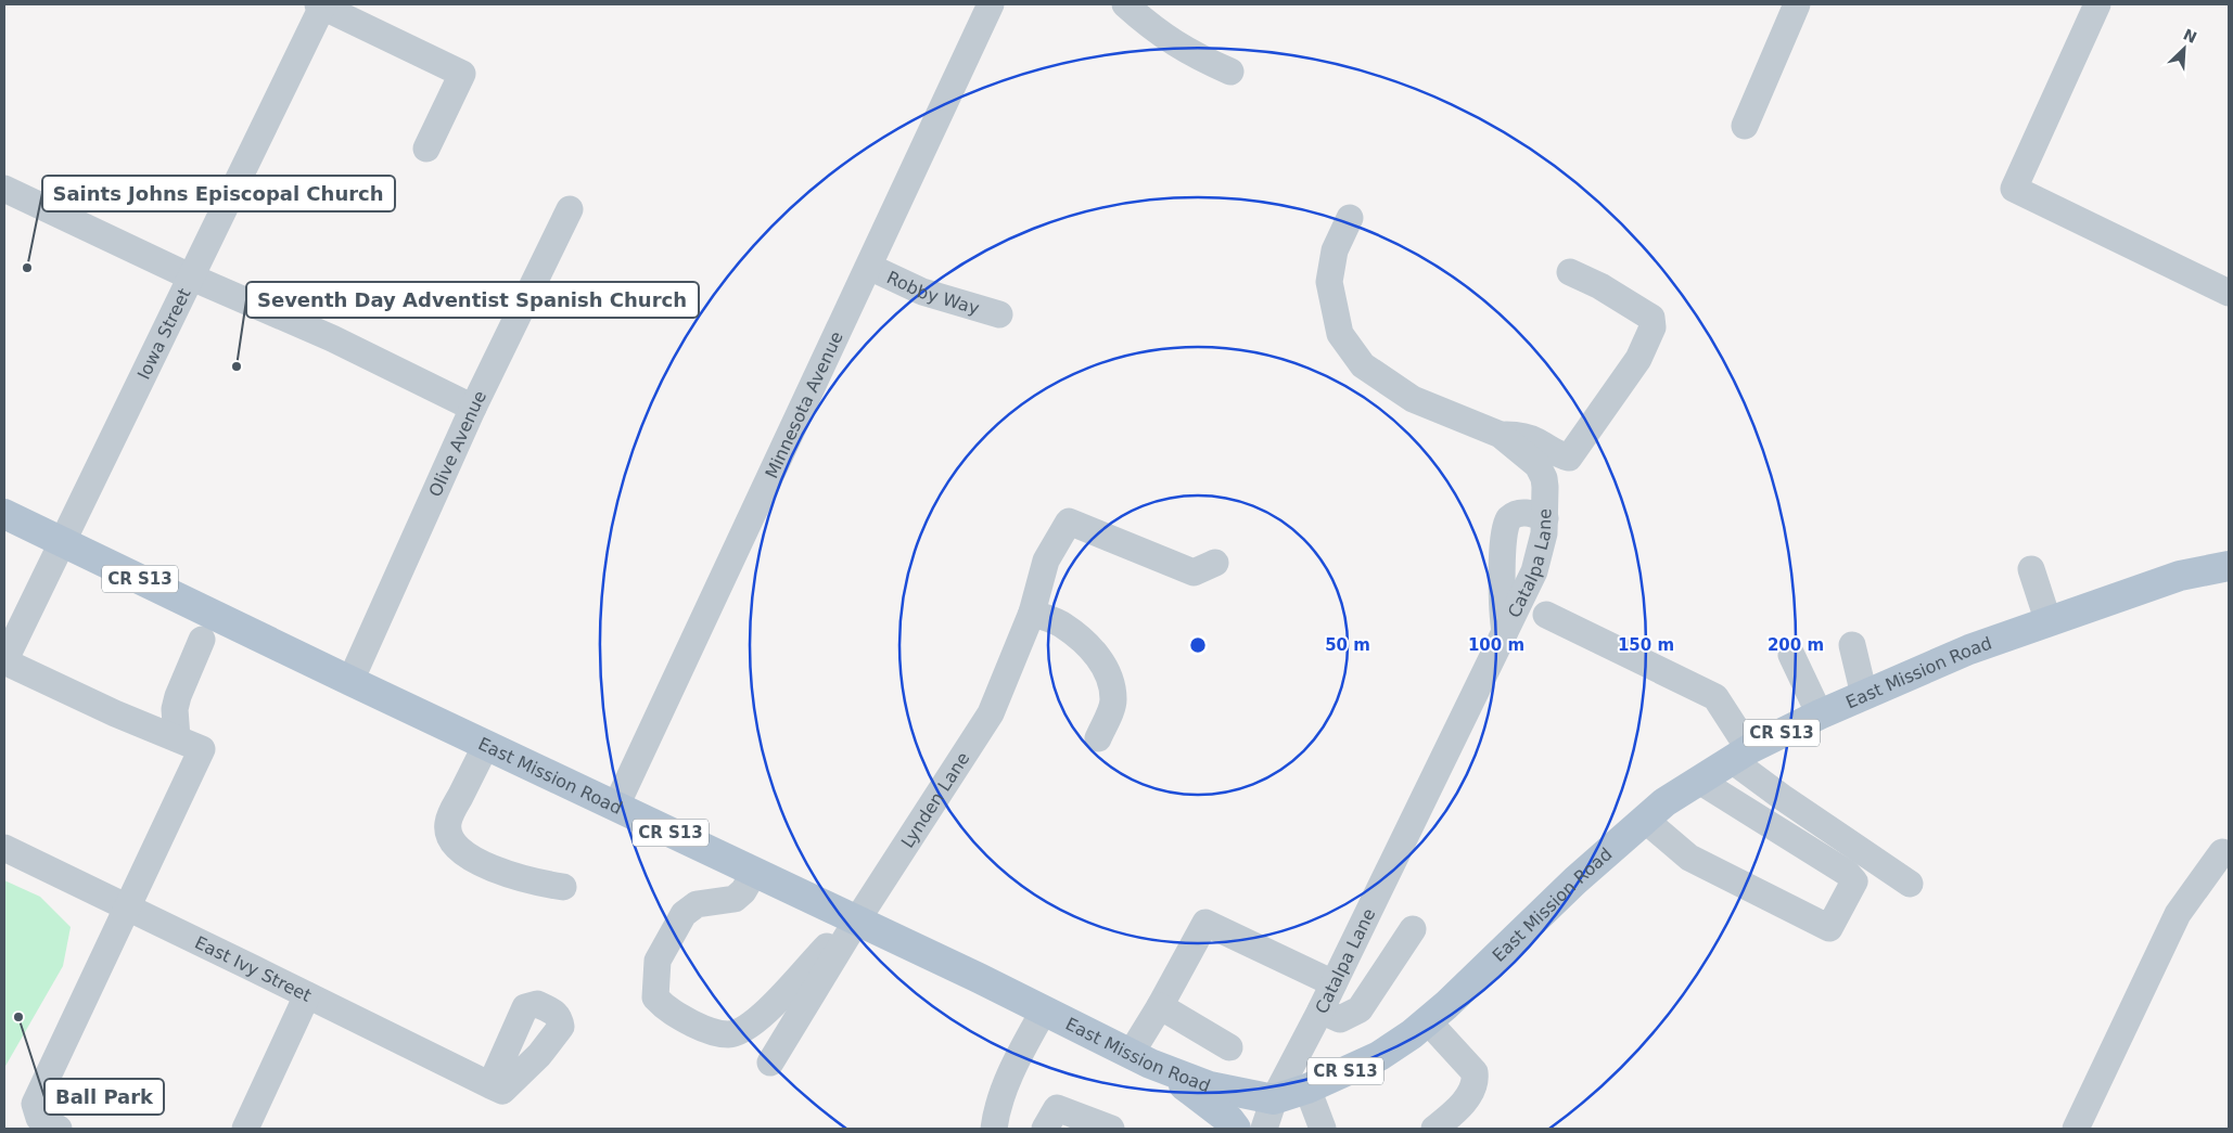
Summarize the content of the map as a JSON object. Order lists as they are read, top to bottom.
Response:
{
  "streets": {
    "main road": ["CR S13", "East Mission Road"],
    "street": [
      "Robby Way",
      "Iowa Street",
      "Minnesota Avenue",
      "Olive Avenue",
      "Catalpa Lane",
      "Lynden Lane",
      "East Ivy Street"
    ]
  },
  "crossings": [
    ["Robby Way", "Minnesota Avenue"],
    ["Iowa Street", "East Mission Road"],
    ["Minnesota Avenue", "East Mission Road"],
    ["Olive Avenue", "East Mission Road"],
    ["Catalpa Lane", "East Mission Road"],
    ["East Mission Road", "Lynden Lane"]
  ],
  "places": ["Saints Johns Episcopal Church", "Seventh Day Adventist Spanish Church", "Ball Park"],
  "north": "top right",
  "rings": [
    "50 m",
    "100 m",
    "150 m",
    "200 m"
  ]
}
